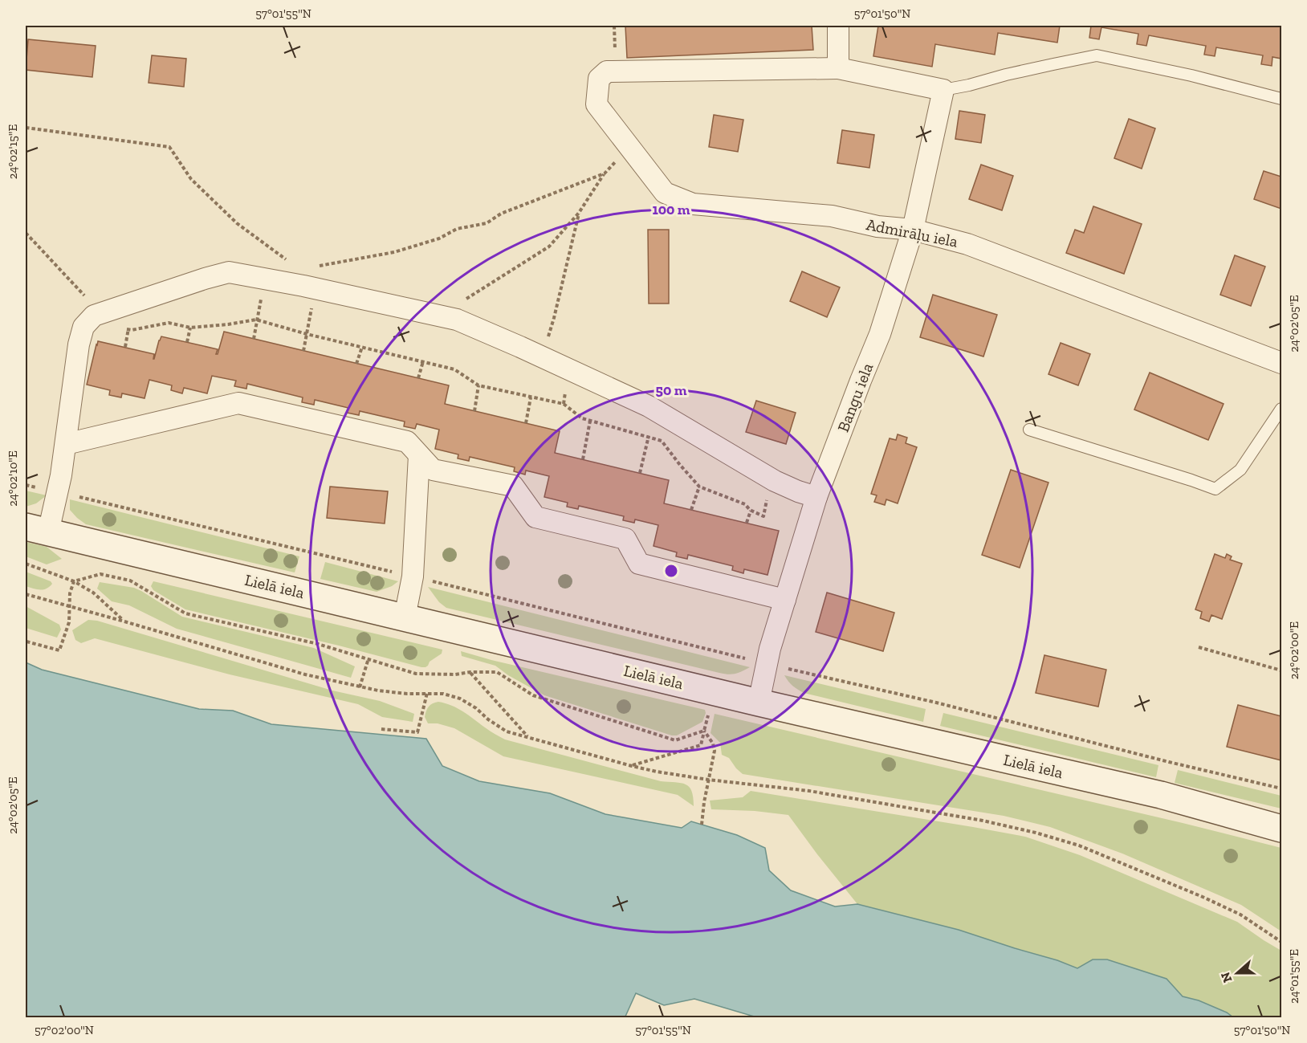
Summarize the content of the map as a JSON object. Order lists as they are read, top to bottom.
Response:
{
  "streets": {
    "street": ["Admirāļu iela", "Bangu iela", "Lielā iela"]
  },
  "crossings": [
    ["Admirāļu iela", "Bangu iela"],
    ["Bangu iela", "Lielā iela"]
  ],
  "north": "left",
  "coordinates": [
    "57°01'55\"N",
    "57°01'50\"N",
    "24°02'15\"E",
    "24°02'05\"E",
    "24°02'10\"E",
    "24°02'00\"E",
    "24°01'55\"E",
    "57°02'00\"N"
  ],
  "rings": ["100 m", "50 m"]
}
